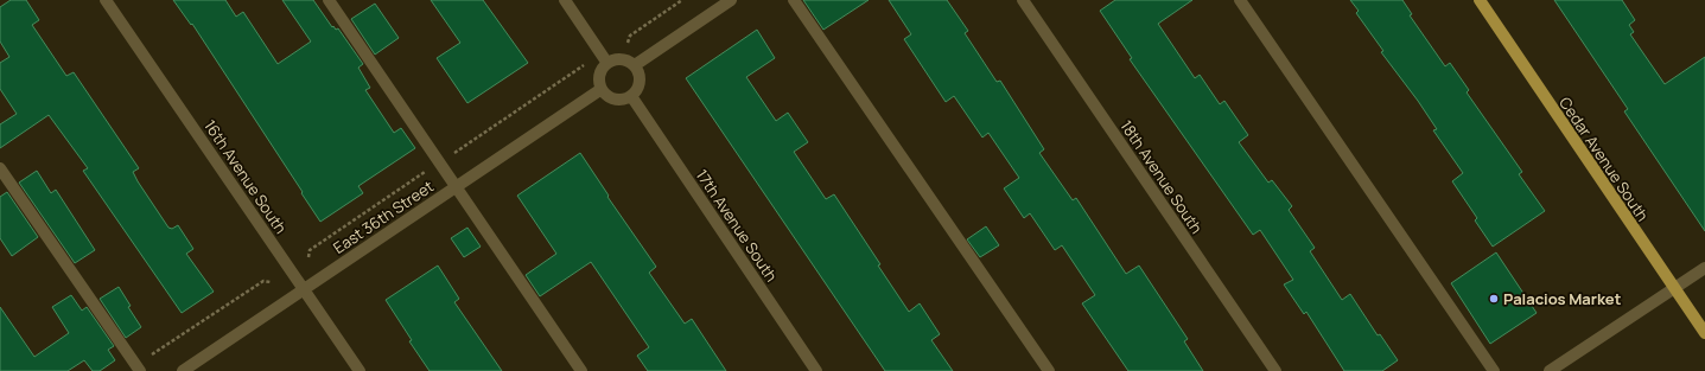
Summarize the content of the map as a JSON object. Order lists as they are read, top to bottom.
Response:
{
  "streets": {
    "main road": ["Cedar Avenue South"],
    "street": [
      "16th Avenue South",
      "18th Avenue South",
      "East 36th Street",
      "17th Avenue South"
    ]
  },
  "crossings": [
    ["16th Avenue South", "East 36th Street"],
    ["East 36th Street", "17th Avenue South"]
  ],
  "places": ["Palacios Market"]
}
